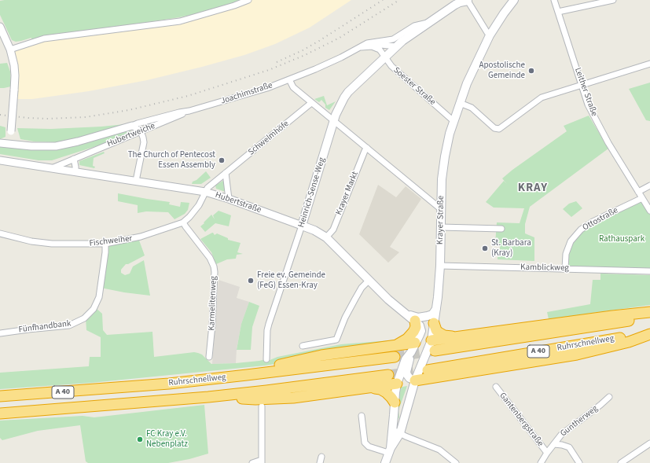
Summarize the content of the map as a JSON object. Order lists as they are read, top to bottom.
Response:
{
  "streets": {
    "highway": ["Ruhrschnellweg", "A 40"],
    "main road": ["Heinrich-Sense-Weg", "Hubertstraße", "Krayer Straße"],
    "street": [
      "Soester Straße",
      "Leither Straße",
      "Joachimstraße",
      "Hubertweiche",
      "Schwelmhöfe",
      "Krayer Markt",
      "Ottostraße",
      "Fischweiher",
      "Kamblickweg",
      "Karmelitenweg",
      "Fünfhandbank",
      "Gantenbergstraße",
      "Guntherweg"
    ]
  },
  "crossings": [
    ["Soester Straße", "Joachimstraße"],
    ["Soester Straße", "Heinrich-Sense-Weg"],
    ["Soester Straße", "Krayer Straße"],
    ["Leither Straße", "Ottostraße"],
    ["Joachimstraße", "Hubertweiche"],
    ["Hubertweiche", "Hubertstraße"],
    ["Schwelmhöfe", "Hubertstraße"],
    ["Schwelmhöfe", "Fischweiher"],
    ["Heinrich-Sense-Weg", "Hubertstraße"],
    ["Krayer Markt", "Hubertstraße"],
    ["Hubertstraße", "Fischweiher"],
    ["Ottostraße", "Kamblickweg"],
    ["Krayer Straße", "Kamblickweg"],
    ["Fischweiher", "Karmelitenweg"],
    ["Fischweiher", "Fünfhandbank"],
    ["Gantenbergstraße", "Guntherweg"]
  ],
  "districts": ["KRAY"],
  "parks": ["Rathauspark"],
  "places": [
    "Apostolische Gemeinde",
    "The Church of Pentecost Essen Assembly",
    "St. Barbara (Kray)",
    "Freie ev. Gemeinde (FeG) Essen-Kray",
    "FC Kray e.V. Nebenplatz"
  ]
}
